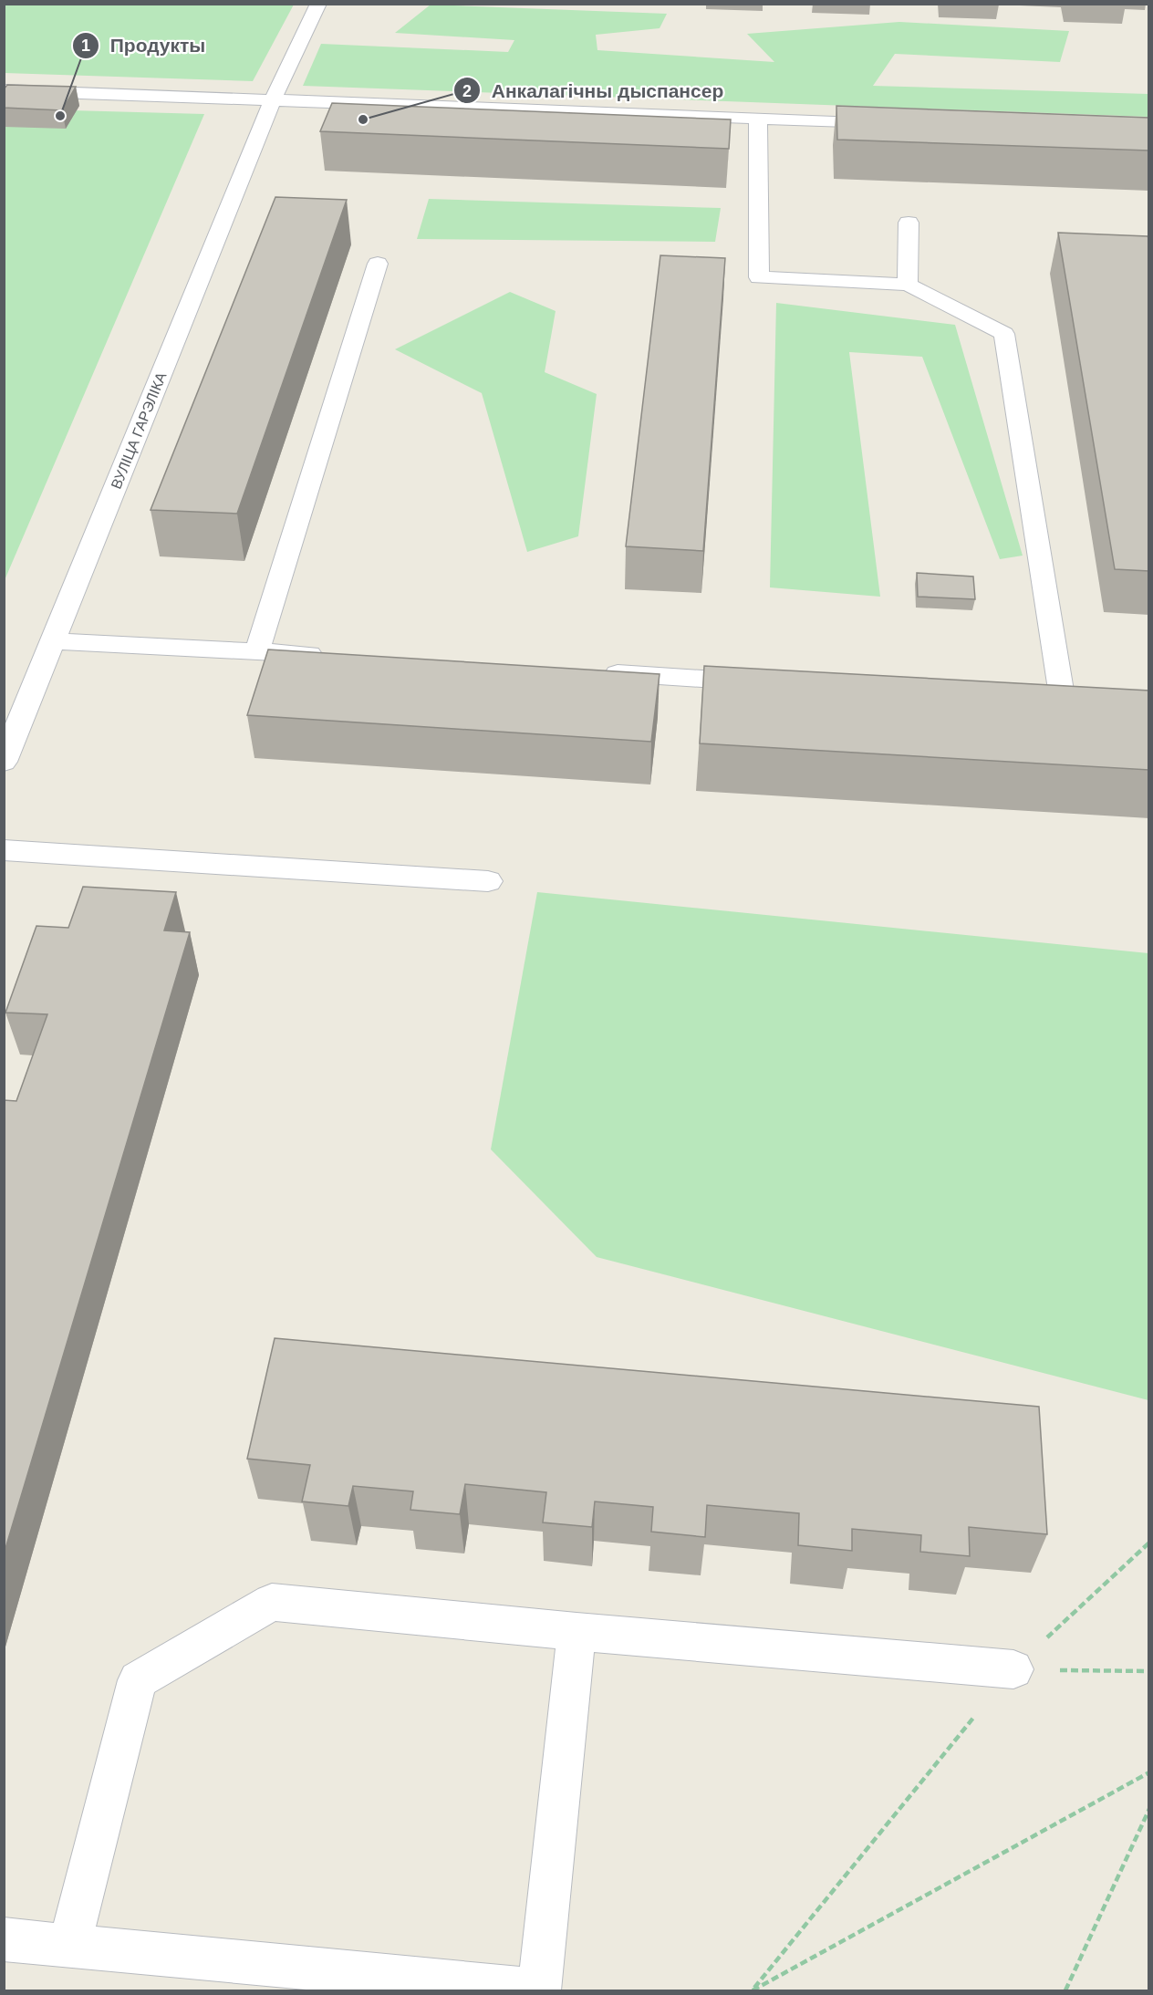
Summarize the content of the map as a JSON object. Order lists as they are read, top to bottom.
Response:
{
  "streets": {
    "street": ["ВУЛІЦА ГАРЭЛІКА"]
  },
  "places": ["Продукты", "Анкалагічны дыспансер"]
}
